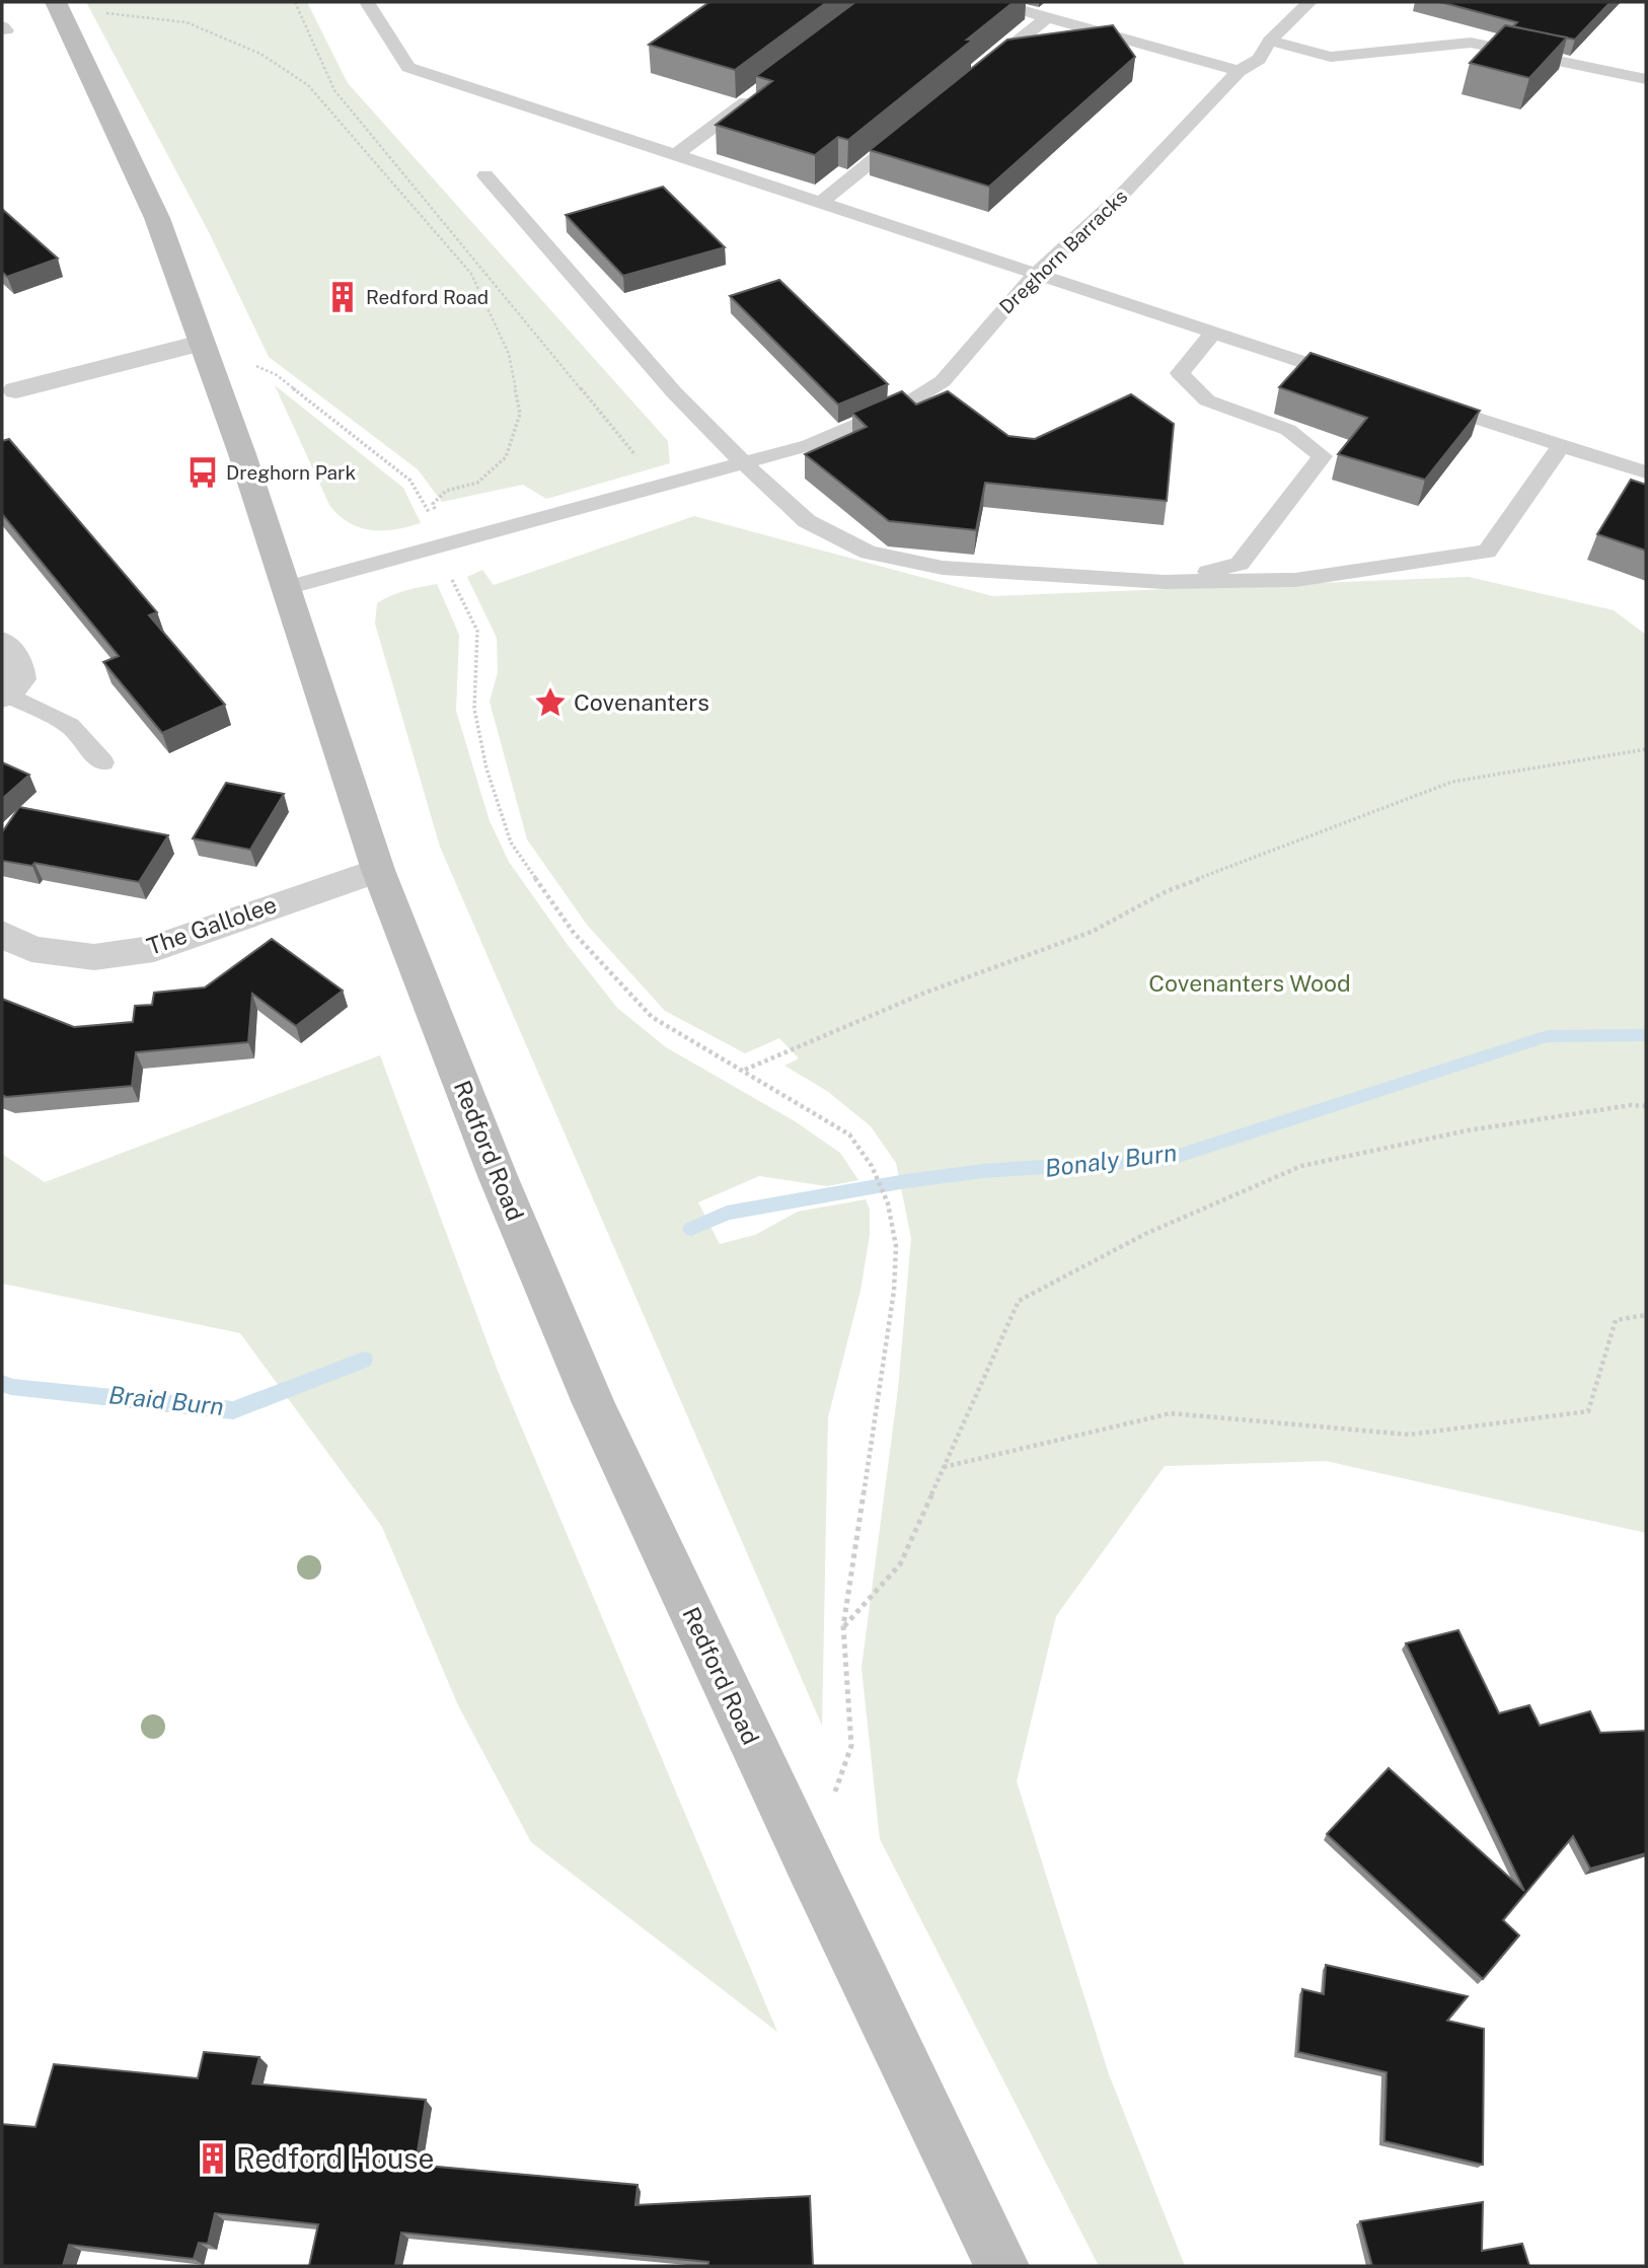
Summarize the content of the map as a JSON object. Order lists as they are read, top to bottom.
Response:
{
  "streets": {
    "main road": ["Redford Road"],
    "street": ["The Gallolee"],
    "lane": ["Dreghorn Barracks"]
  },
  "crossings": [
    ["Dreghorn Barracks", "Redford Road"],
    ["The Gallolee", "Redford Road"]
  ],
  "water": ["Bonaly Burn", "Braid Burn"],
  "parks": ["Covenanters Wood"],
  "places": {
    "building": ["Redford Road", "Redford House"],
    "bus stop": ["Dreghorn Park"],
    "place": ["Covenanters"]
  }
}
